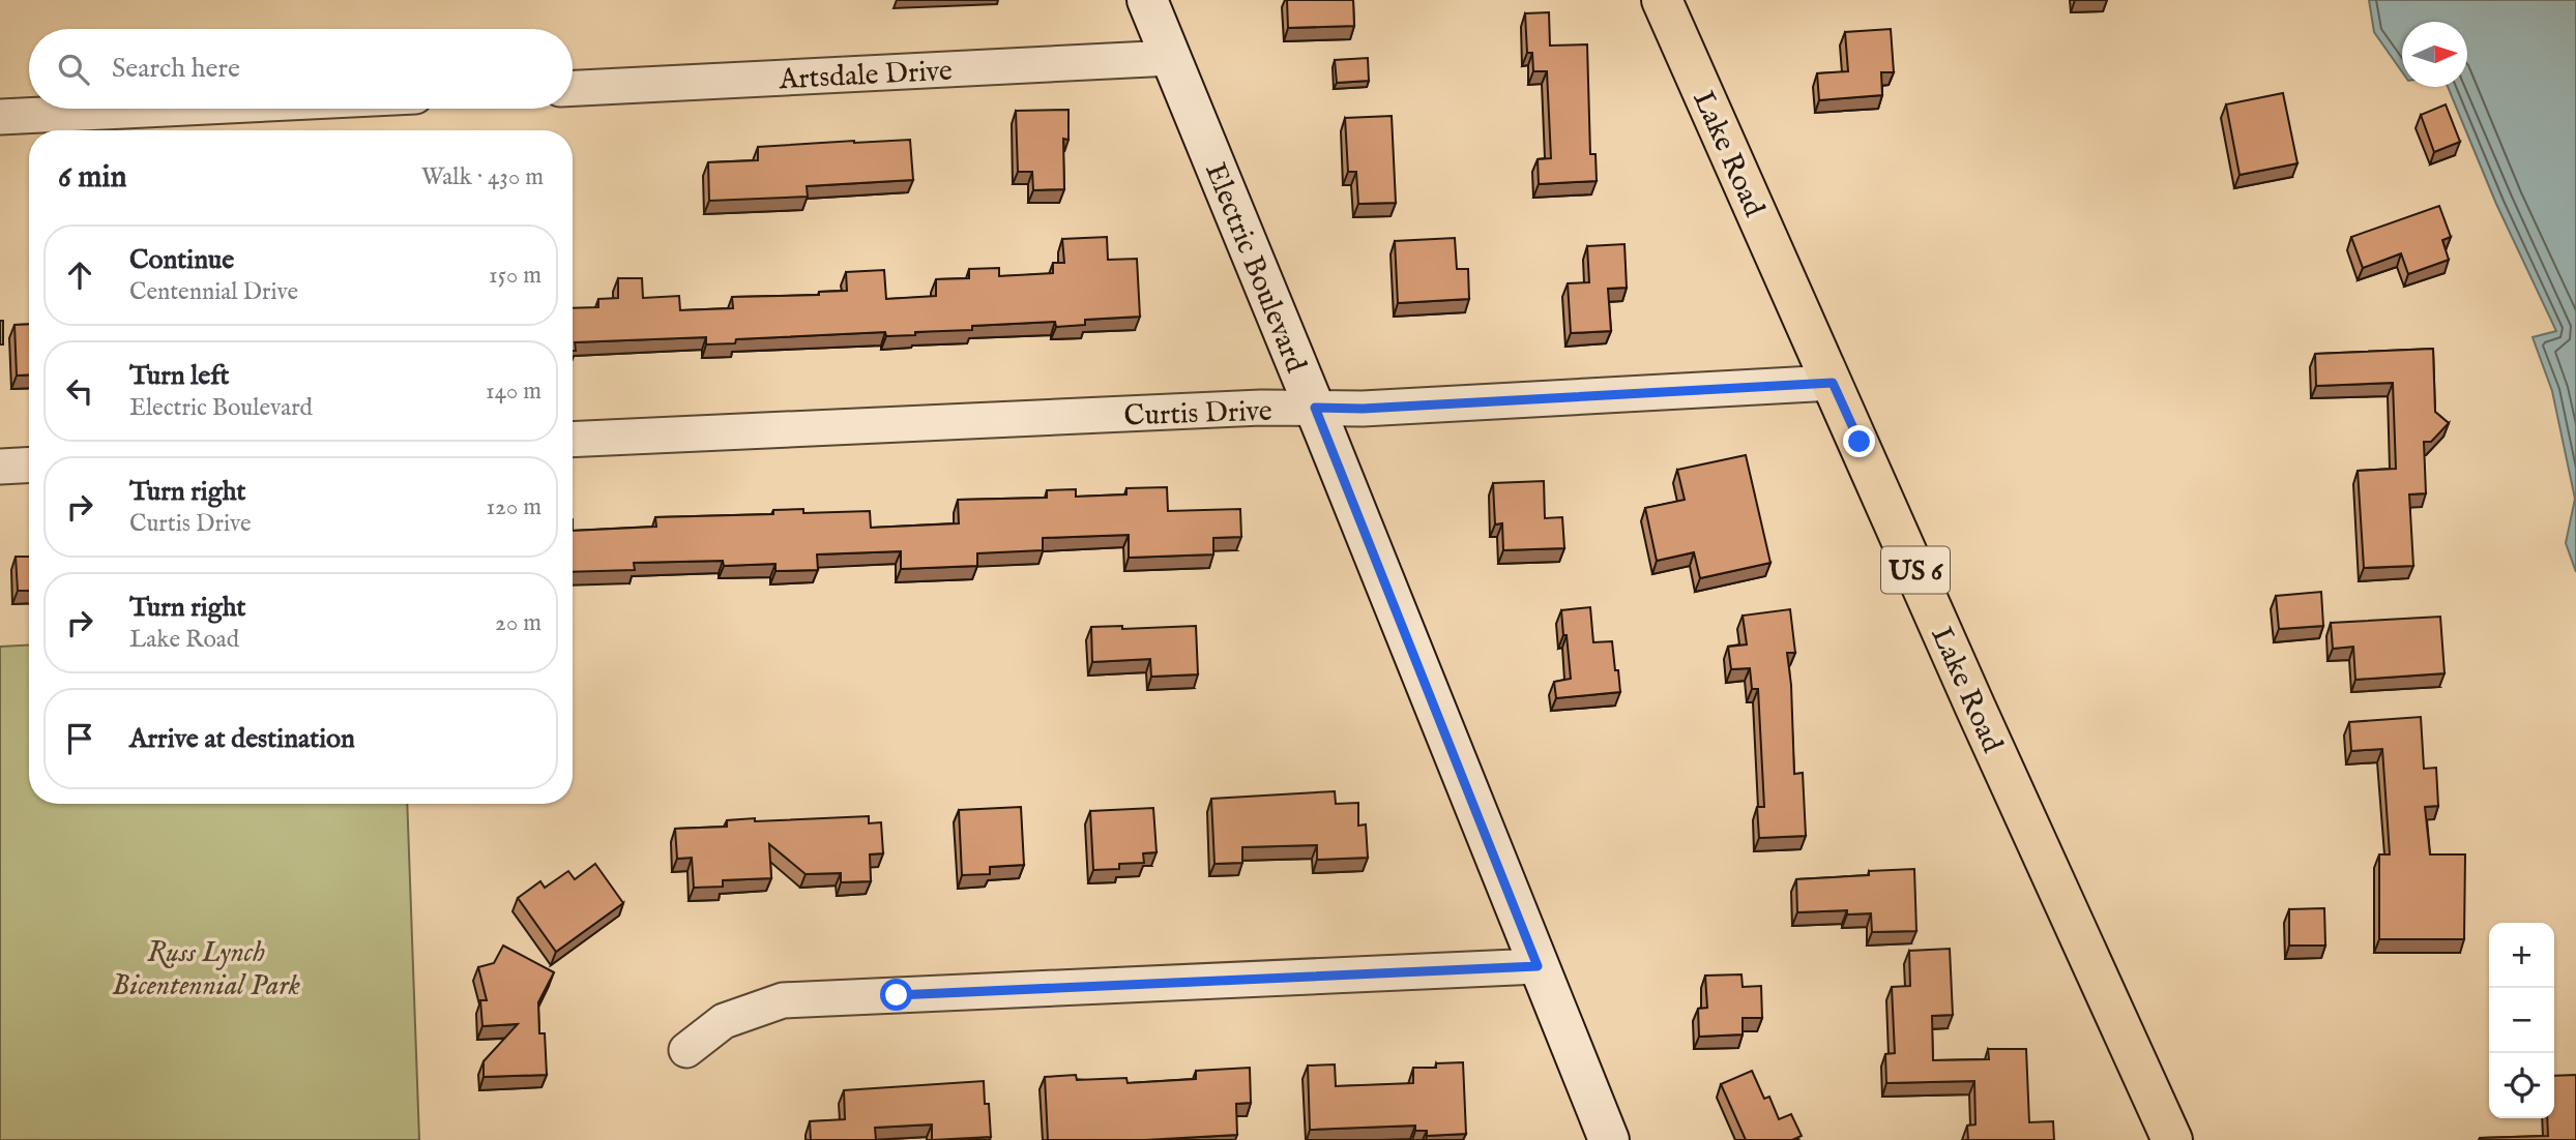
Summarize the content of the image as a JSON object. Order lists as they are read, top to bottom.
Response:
{
  "streets": {
    "main road": ["Lake Road", "US 6"],
    "street": ["Artsdale Drive", "Electric Boulevard", "Curtis Drive"]
  },
  "crossings": [
    ["Artsdale Drive", "Electric Boulevard"],
    ["Lake Road", "Curtis Drive"],
    ["Electric Boulevard", "Curtis Drive"]
  ],
  "parks": ["Russ Lynch Bicentennial Park"],
  "north": "right",
  "page": {
    "search": "Search here",
    "heading": ["6 min", "Walk · 430 m"],
    "list": [
      ["Continue", "Centennial Drive", "150 m"],
      ["Turn left", "Electric Boulevard", "140 m"],
      ["Turn right", "Curtis Drive", "120 m"],
      ["Turn right", "Lake Road", "20 m"],
      "Arrive at destination"
    ],
    "map_buttons": ["+", "−"]
  }
}
